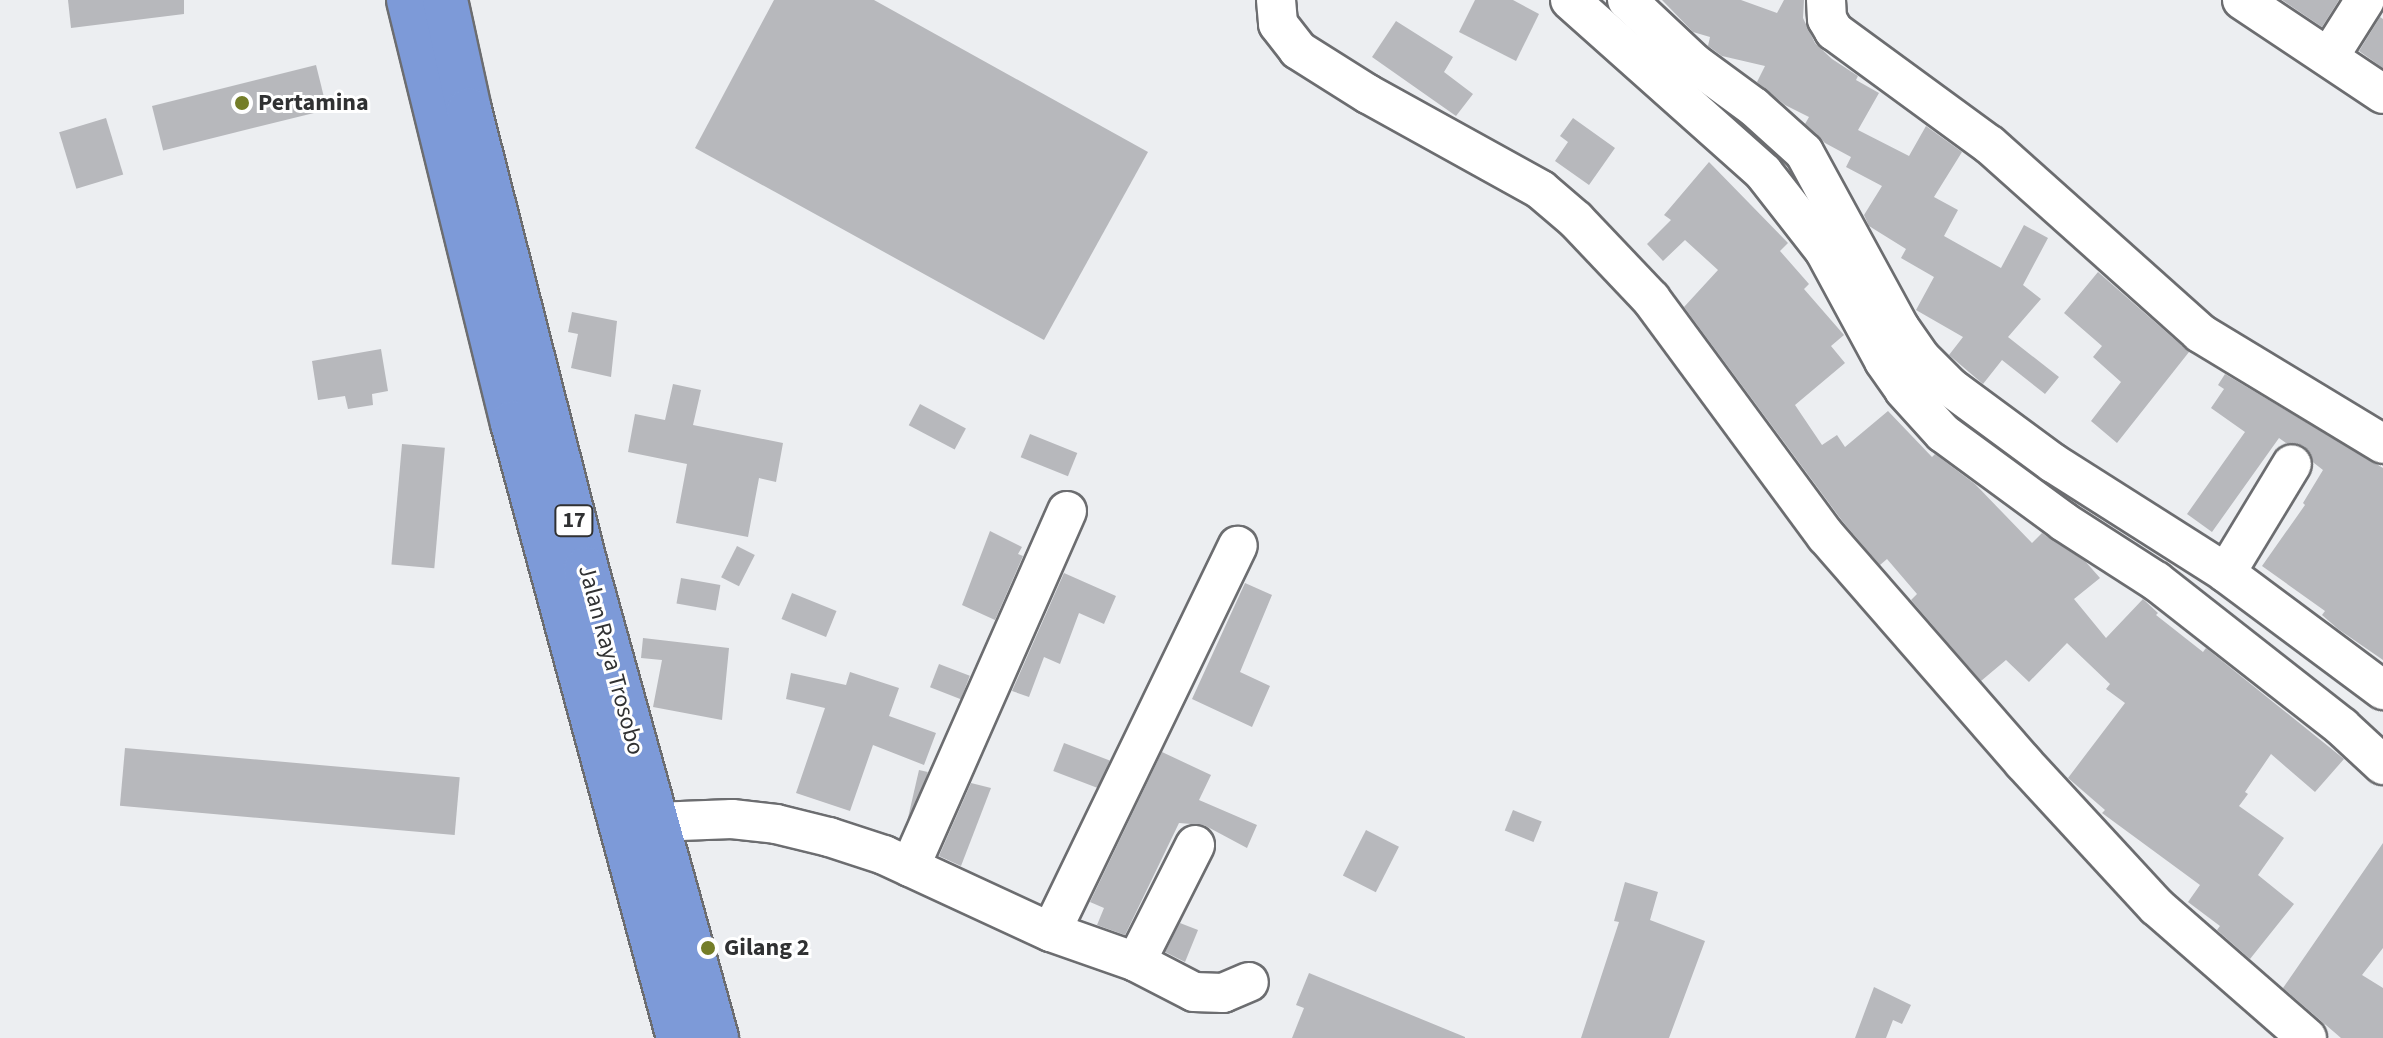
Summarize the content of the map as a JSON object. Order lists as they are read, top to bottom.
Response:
{
  "streets": {
    "highway": ["17", "Jalan Raya Trosobo"]
  },
  "places": ["Pertamina", "Gilang 2"]
}
